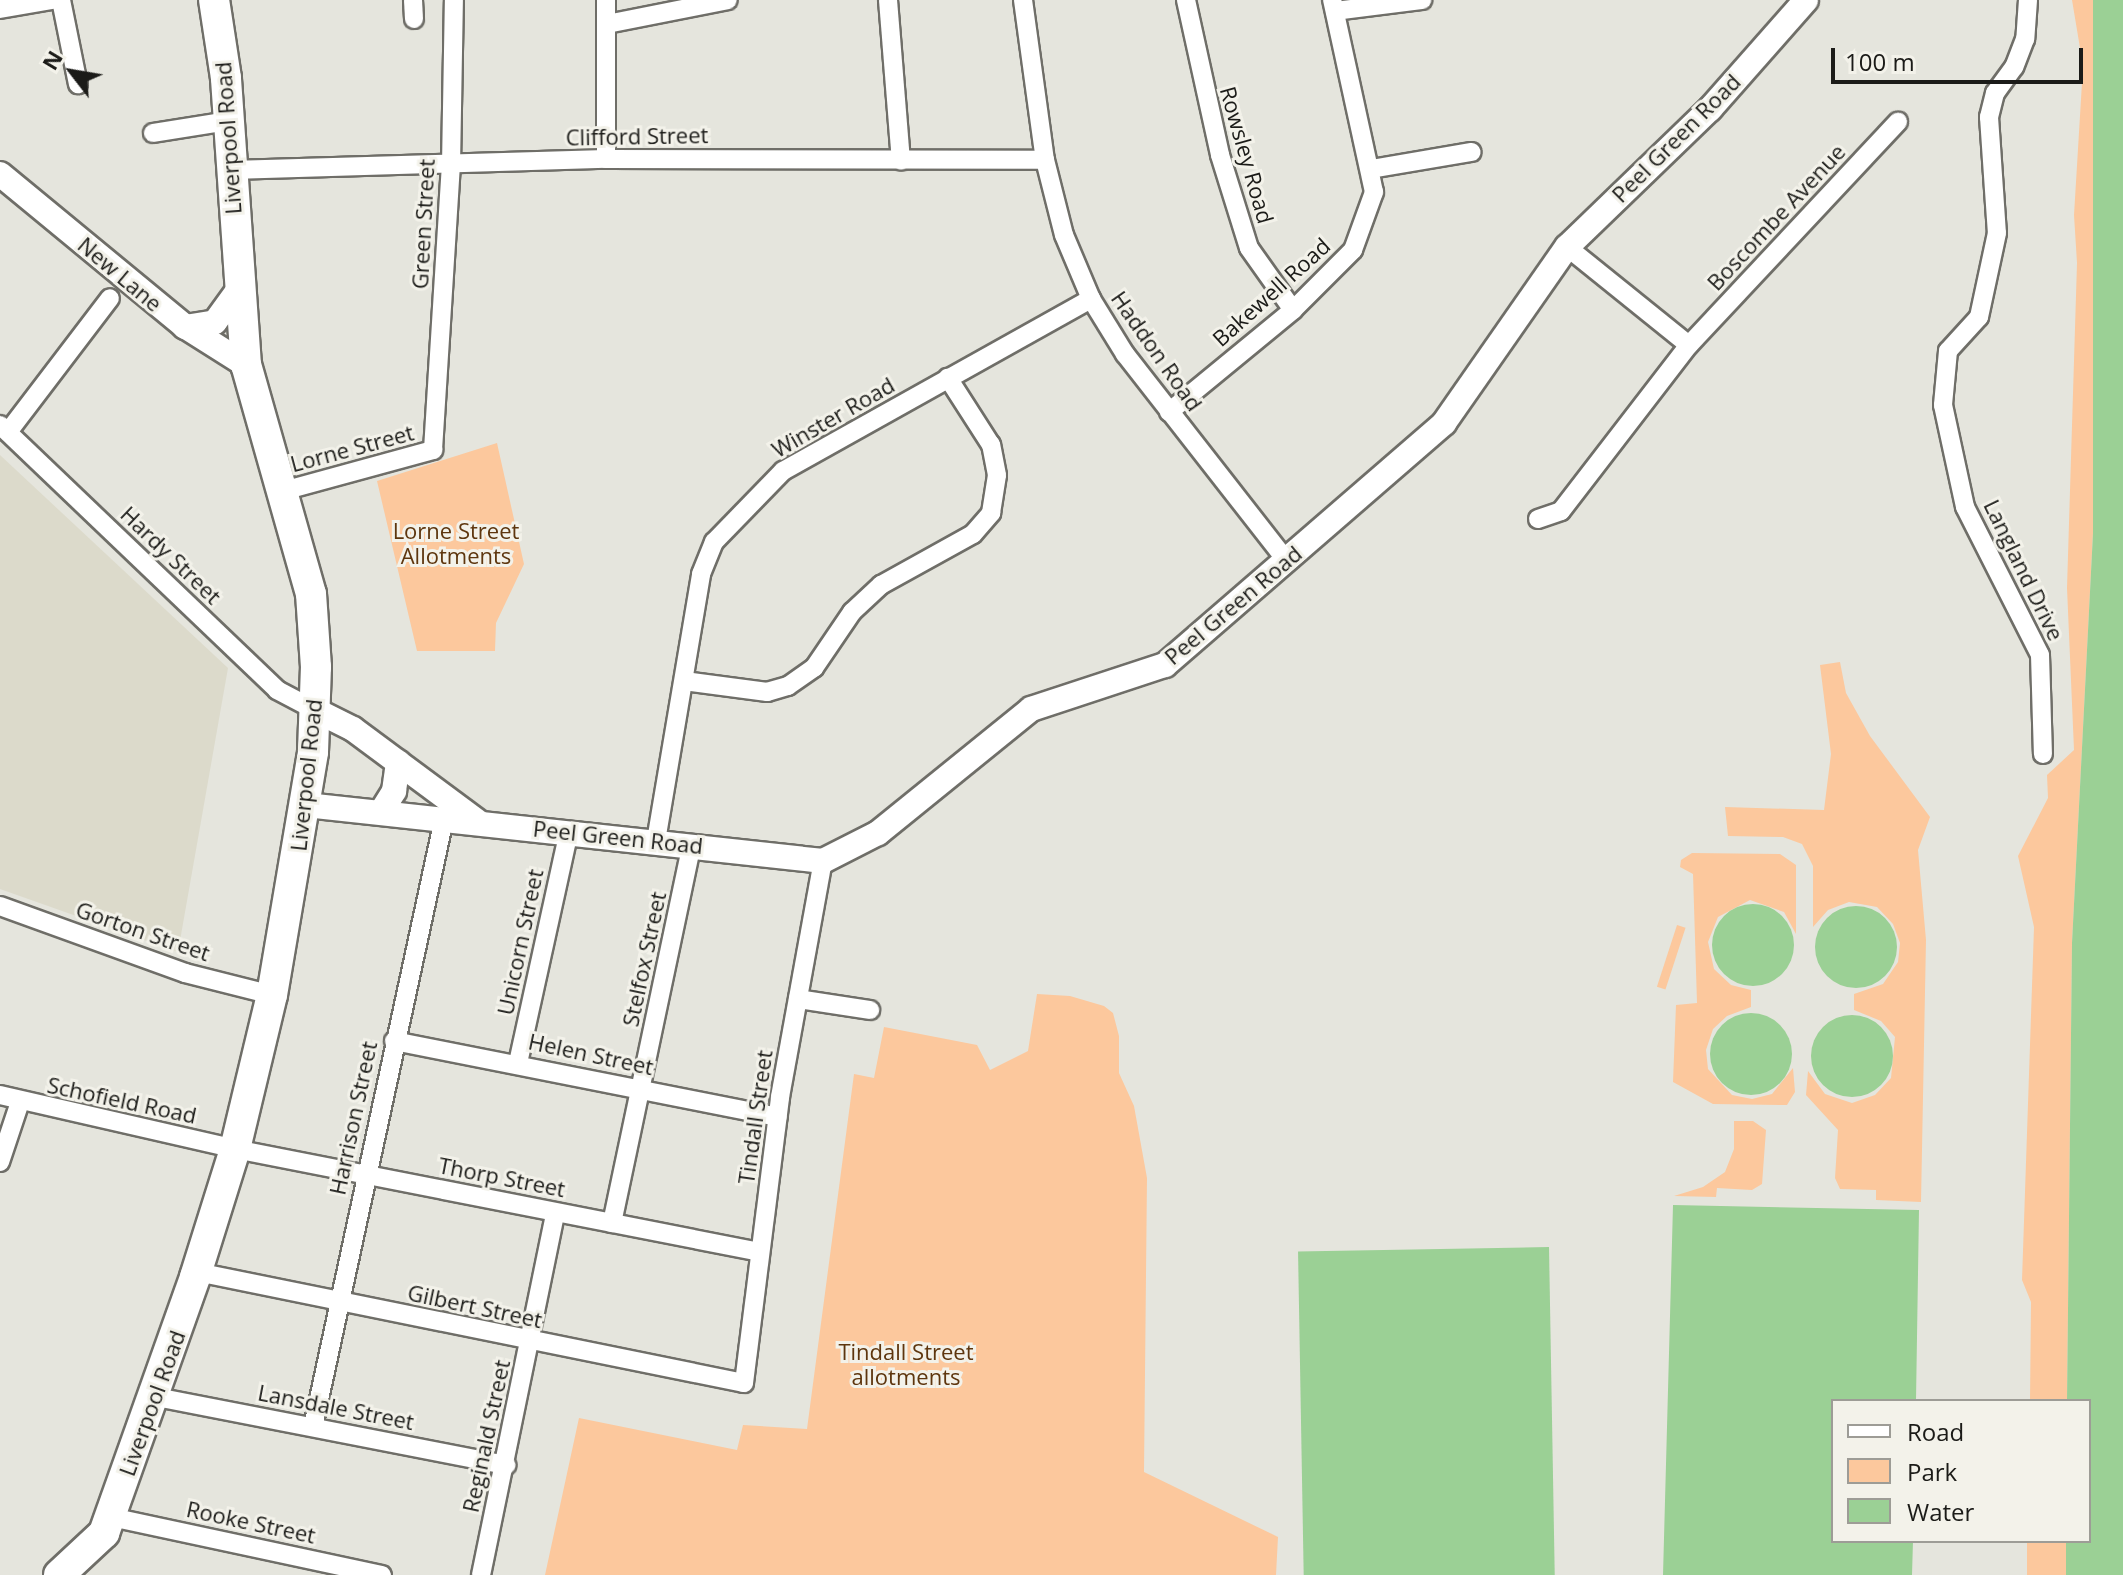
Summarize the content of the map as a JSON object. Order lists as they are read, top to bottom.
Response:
{
  "streets": {
    "main road": ["Liverpool Road"],
    "street": [
      "Clifford Street",
      "Peel Green Road",
      "Rowsley Road",
      "Boscombe Avenue",
      "Green Street",
      "New Lane",
      "Bakewell Road",
      "Haddon Road",
      "Winster Road",
      "Lorne Street",
      "Hardy Street",
      "Langland Drive",
      "Gorton Street",
      "Unicorn Street",
      "Stelfox Street",
      "Helen Street",
      "Schofield Road",
      "Tindall Street",
      "Harrison Street",
      "Thorp Street",
      "Gilbert Street",
      "Lansdale Street",
      "Reginald Street",
      "Rooke Street"
    ]
  },
  "crossings": [
    ["Clifford Street", "Liverpool Road"],
    ["Clifford Street", "Green Street"],
    ["Clifford Street", "Haddon Road"],
    ["Liverpool Road", "Peel Green Road"],
    ["Liverpool Road", "New Lane"],
    ["Liverpool Road", "Lorne Street"],
    ["Liverpool Road", "Hardy Street"],
    ["Liverpool Road", "Gorton Street"],
    ["Liverpool Road", "Schofield Road"],
    ["Liverpool Road", "Thorp Street"],
    ["Liverpool Road", "Gilbert Street"],
    ["Liverpool Road", "Lansdale Street"],
    ["Liverpool Road", "Rooke Street"],
    ["Peel Green Road", "Haddon Road"],
    ["Peel Green Road", "Winster Road"],
    ["Peel Green Road", "Hardy Street"],
    ["Peel Green Road", "Unicorn Street"],
    ["Peel Green Road", "Stelfox Street"],
    ["Peel Green Road", "Tindall Street"],
    ["Peel Green Road", "Harrison Street"],
    ["Rowsley Road", "Bakewell Road"],
    ["Green Street", "Lorne Street"],
    ["Bakewell Road", "Haddon Road"],
    ["Haddon Road", "Winster Road"],
    ["Unicorn Street", "Helen Street"],
    ["Stelfox Street", "Helen Street"],
    ["Stelfox Street", "Thorp Street"],
    ["Helen Street", "Tindall Street"],
    ["Helen Street", "Harrison Street"],
    ["Schofield Road", "Thorp Street"],
    ["Tindall Street", "Thorp Street"],
    ["Tindall Street", "Gilbert Street"],
    ["Harrison Street", "Thorp Street"],
    ["Harrison Street", "Gilbert Street"],
    ["Harrison Street", "Lansdale Street"],
    ["Thorp Street", "Reginald Street"],
    ["Gilbert Street", "Reginald Street"],
    ["Lansdale Street", "Reginald Street"]
  ],
  "parks": ["Lorne Street Allotments", "Tindall Street allotments"],
  "legend": ["Road", "Park", "Water"],
  "scale_bar": "100 m",
  "north": "top left"
}
